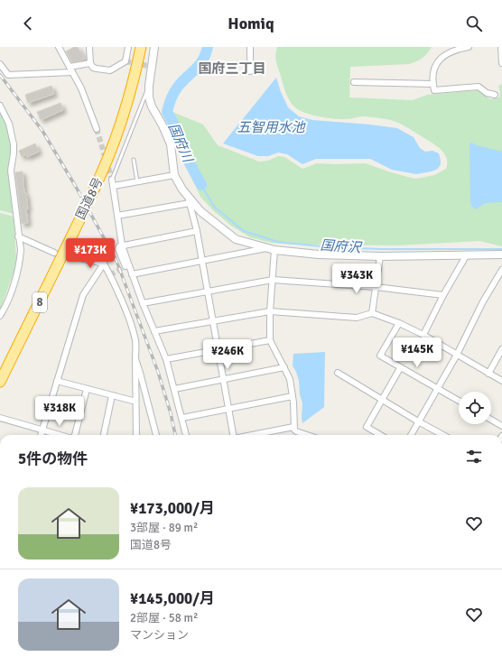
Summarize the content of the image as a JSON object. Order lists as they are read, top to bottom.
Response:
{
  "streets": {
    "highway": ["国道8号", "8"]
  },
  "districts": ["国府三丁目"],
  "water": ["五智用水池", "国府川", "国府沢"],
  "page": {
    "header": "Homiq",
    "price": [
      "¥173K",
      "¥343K",
      "¥145K",
      "¥246K",
      "¥318K"
    ],
    "heading": "5件の物件",
    "list": [
      {
        "name": "¥173,000/月",
        "note": "3部屋 · 89 m² · 国道8号"
      },
      {
        "name": "¥145,000/月",
        "note": "2部屋 · 58 m² · マンション"
      }
    ]
  }
}
